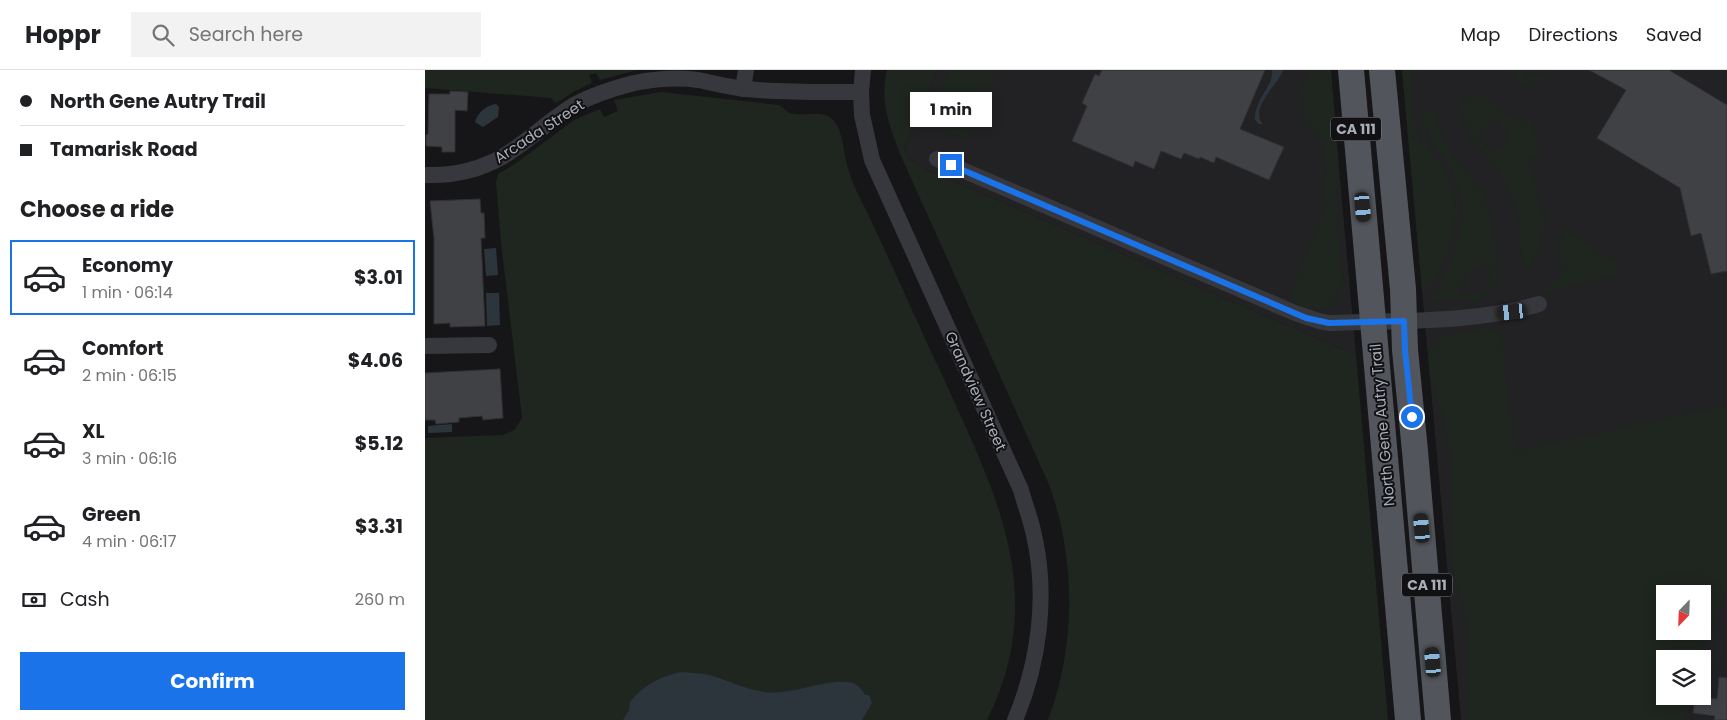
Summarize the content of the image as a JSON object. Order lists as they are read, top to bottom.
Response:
{
  "streets": {
    "main road": ["CA 111", "North Gene Autry Trail"],
    "street": ["Arcada Street", "Grandview Street"]
  },
  "crossings": [
    ["Arcada Street", "Grandview Street"]
  ],
  "north": "bottom left",
  "page": {
    "header": "Hoppr",
    "search": "Search here",
    "nav": ["Map", "Directions", "Saved"],
    "banner": ["North Gene Autry Trail", "Tamarisk Road"],
    "bubble": "1 min",
    "heading": "Choose a ride",
    "list": [
      {
        "name": "Economy",
        "note": "1 min · 06:14",
        "value": "$3.01"
      },
      {
        "name": "Comfort",
        "note": "2 min · 06:15",
        "value": "$4.06"
      },
      {
        "name": "XL",
        "note": "3 min · 06:16",
        "value": "$5.12"
      },
      {
        "name": "Green",
        "note": "4 min · 06:17",
        "value": "$3.31"
      }
    ],
    "pay": ["Cash", "260 m"],
    "buttons": "Confirm"
  }
}
